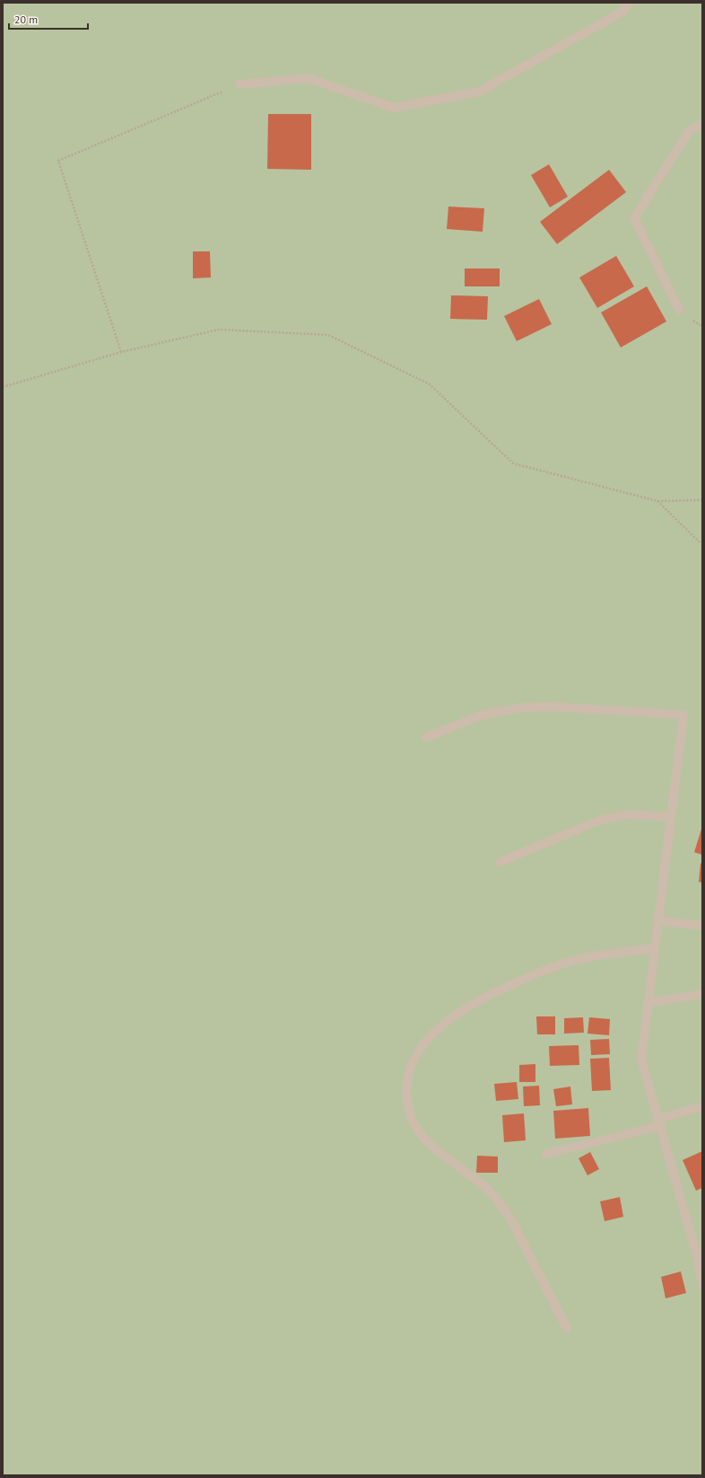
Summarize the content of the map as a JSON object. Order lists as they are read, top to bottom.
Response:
{
  "scale_bar": "20 m"
}
